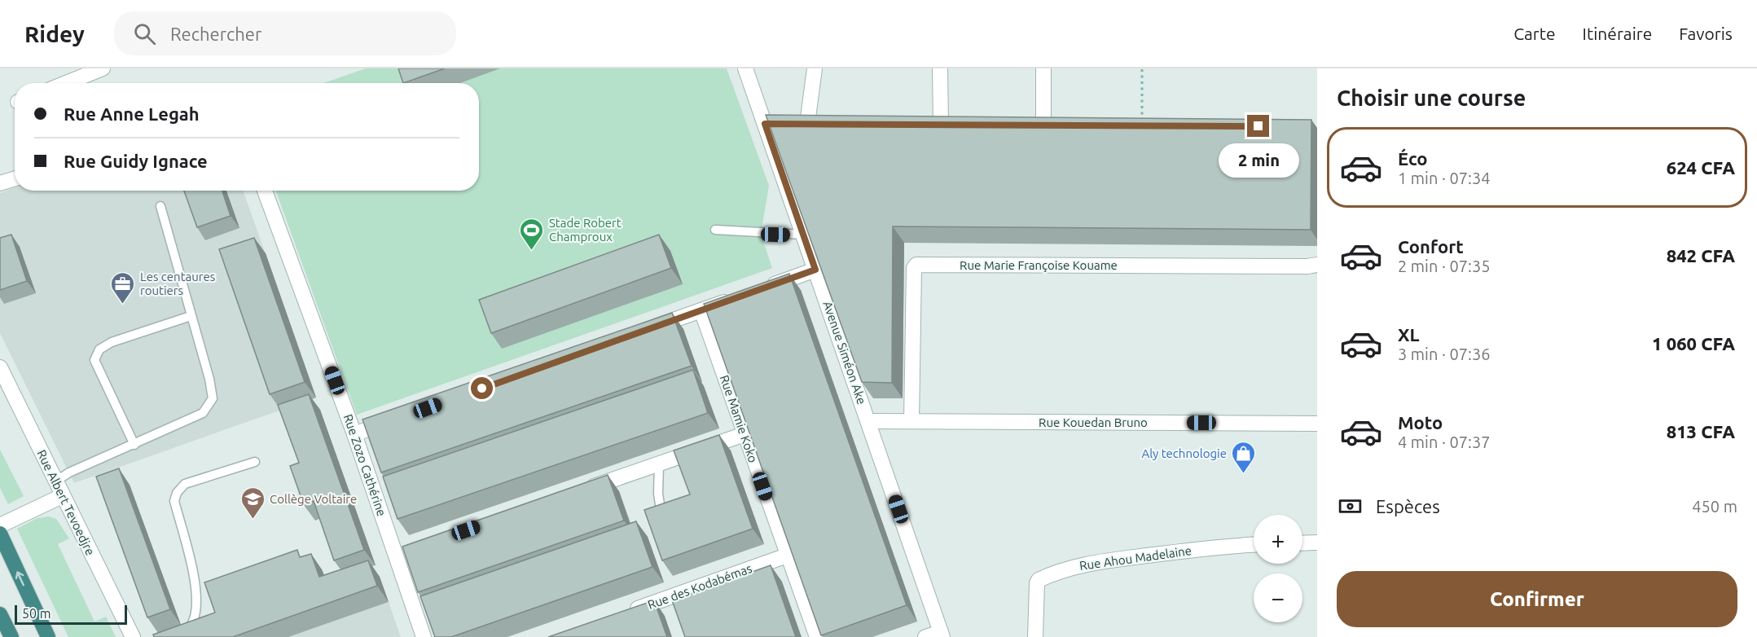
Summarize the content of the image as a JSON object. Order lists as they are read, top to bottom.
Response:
{
  "streets": {
    "street": [
      "Rue Marie Françoise Kouame",
      "Avenue Siméon Ake",
      "Rue Mamie Koko",
      "Rue Kouedan Bruno",
      "Rue Zozo Cathérine",
      "Rue Albert Tevoedjre",
      "Rue Ahou Madelaine",
      "Rue des Kodabémas"
    ]
  },
  "crossings": [
    ["Rue Marie Françoise Kouame", "Rue Kouedan Bruno"],
    ["Avenue Siméon Ake", "Rue Kouedan Bruno"],
    ["Rue Mamie Koko", "Rue des Kodabémas"]
  ],
  "places": {
    "sports": ["Stade Robert Champroux"],
    "office": ["Les centaures routiers"],
    "shop": ["Aly technologie"],
    "school or university": ["Collège Voltaire"]
  },
  "scale_bar": "50 m",
  "page": {
    "header": "Ridey",
    "search": "Rechercher",
    "nav": ["Carte", "Itinéraire", "Favoris"],
    "heading": "Choisir une course",
    "banner": ["Rue Anne Legah", "Rue Guidy Ignace"],
    "list": [
      {
        "name": "Éco",
        "note": "1 min · 07:34",
        "value": "624 CFA"
      },
      {
        "name": "Confort",
        "note": "2 min · 07:35",
        "value": "842 CFA"
      },
      {
        "name": "XL",
        "note": "3 min · 07:36",
        "value": "1 060 CFA"
      },
      {
        "name": "Moto",
        "note": "4 min · 07:37",
        "value": "813 CFA"
      }
    ],
    "bubble": "2 min",
    "pay": ["Espèces", "450 m"],
    "map_buttons": ["+", "−"],
    "buttons": "Confirmer",
    "scale": "50 m"
  }
}
